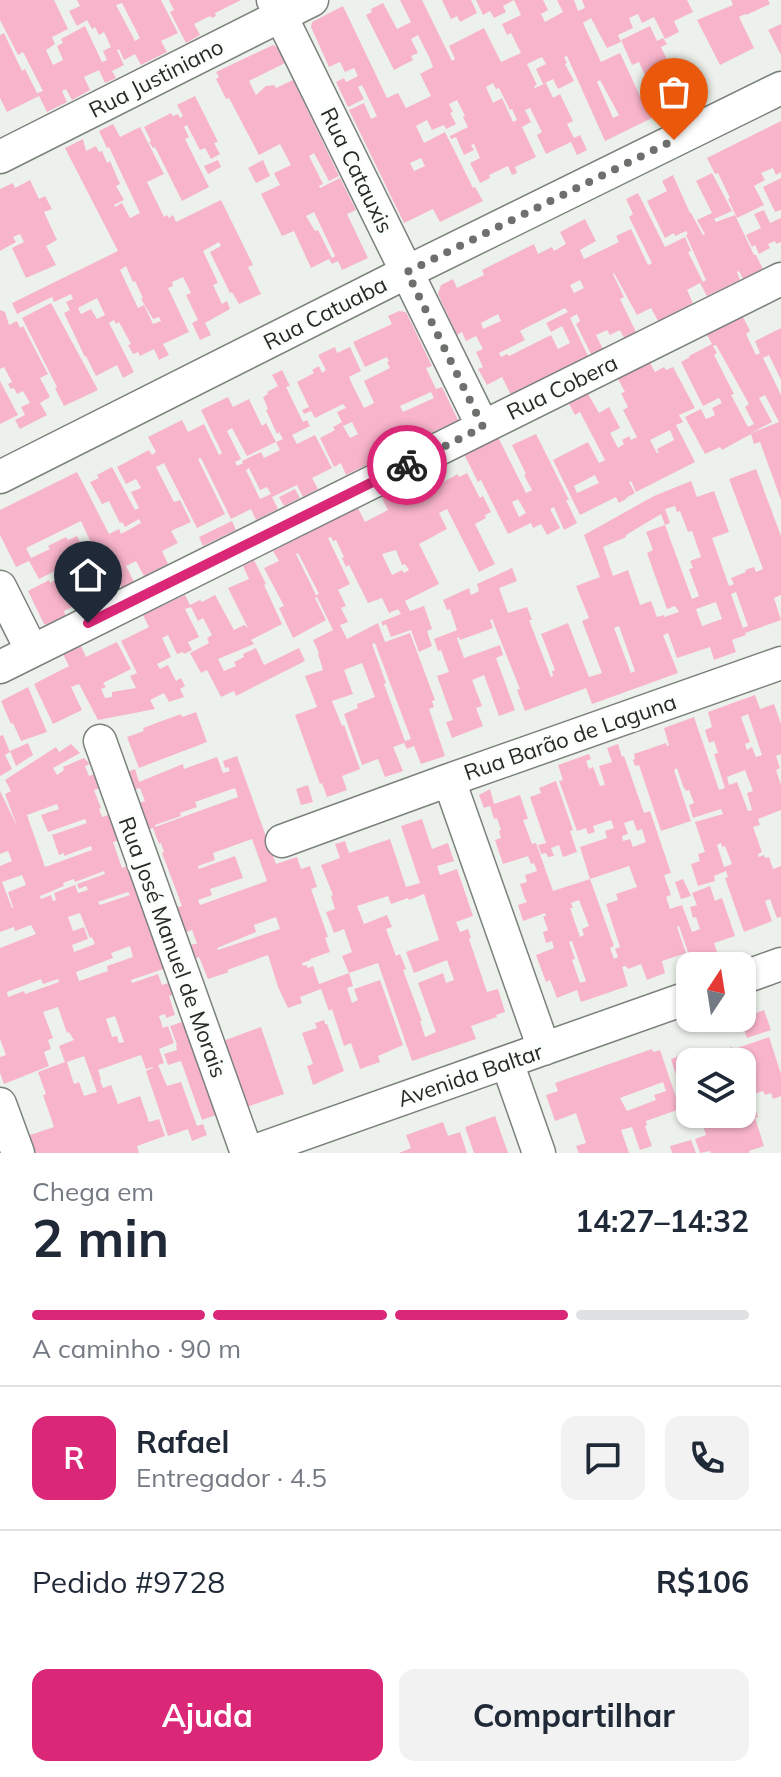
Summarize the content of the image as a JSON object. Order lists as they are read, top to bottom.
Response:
{
  "streets": {
    "street": [
      "Rua Justiniano",
      "Rua Catauxis",
      "Rua Catuaba",
      "Rua Cobera",
      "Rua Barão de Laguna",
      "Rua José Manuel de Morais",
      "Avenida Baltar"
    ]
  },
  "crossings": [
    ["Rua Justiniano", "Rua Catauxis"],
    ["Rua Catauxis", "Rua Catuaba"],
    ["Rua Catauxis", "Rua Cobera"],
    ["Rua Barão de Laguna", "Avenida Baltar"],
    ["Rua José Manuel de Morais", "Avenida Baltar"]
  ],
  "north": "top",
  "page": {
    "heading": ["2 min", "Chega em", "14:27–14:32"],
    "panel": [
      "Rafael",
      "Entregador · 4.5",
      "Pedido #9728",
      "R$106"
    ],
    "bar": "A caminho · 90 m",
    "round": "R",
    "buttons": ["Ajuda", "Compartilhar"]
  }
}
